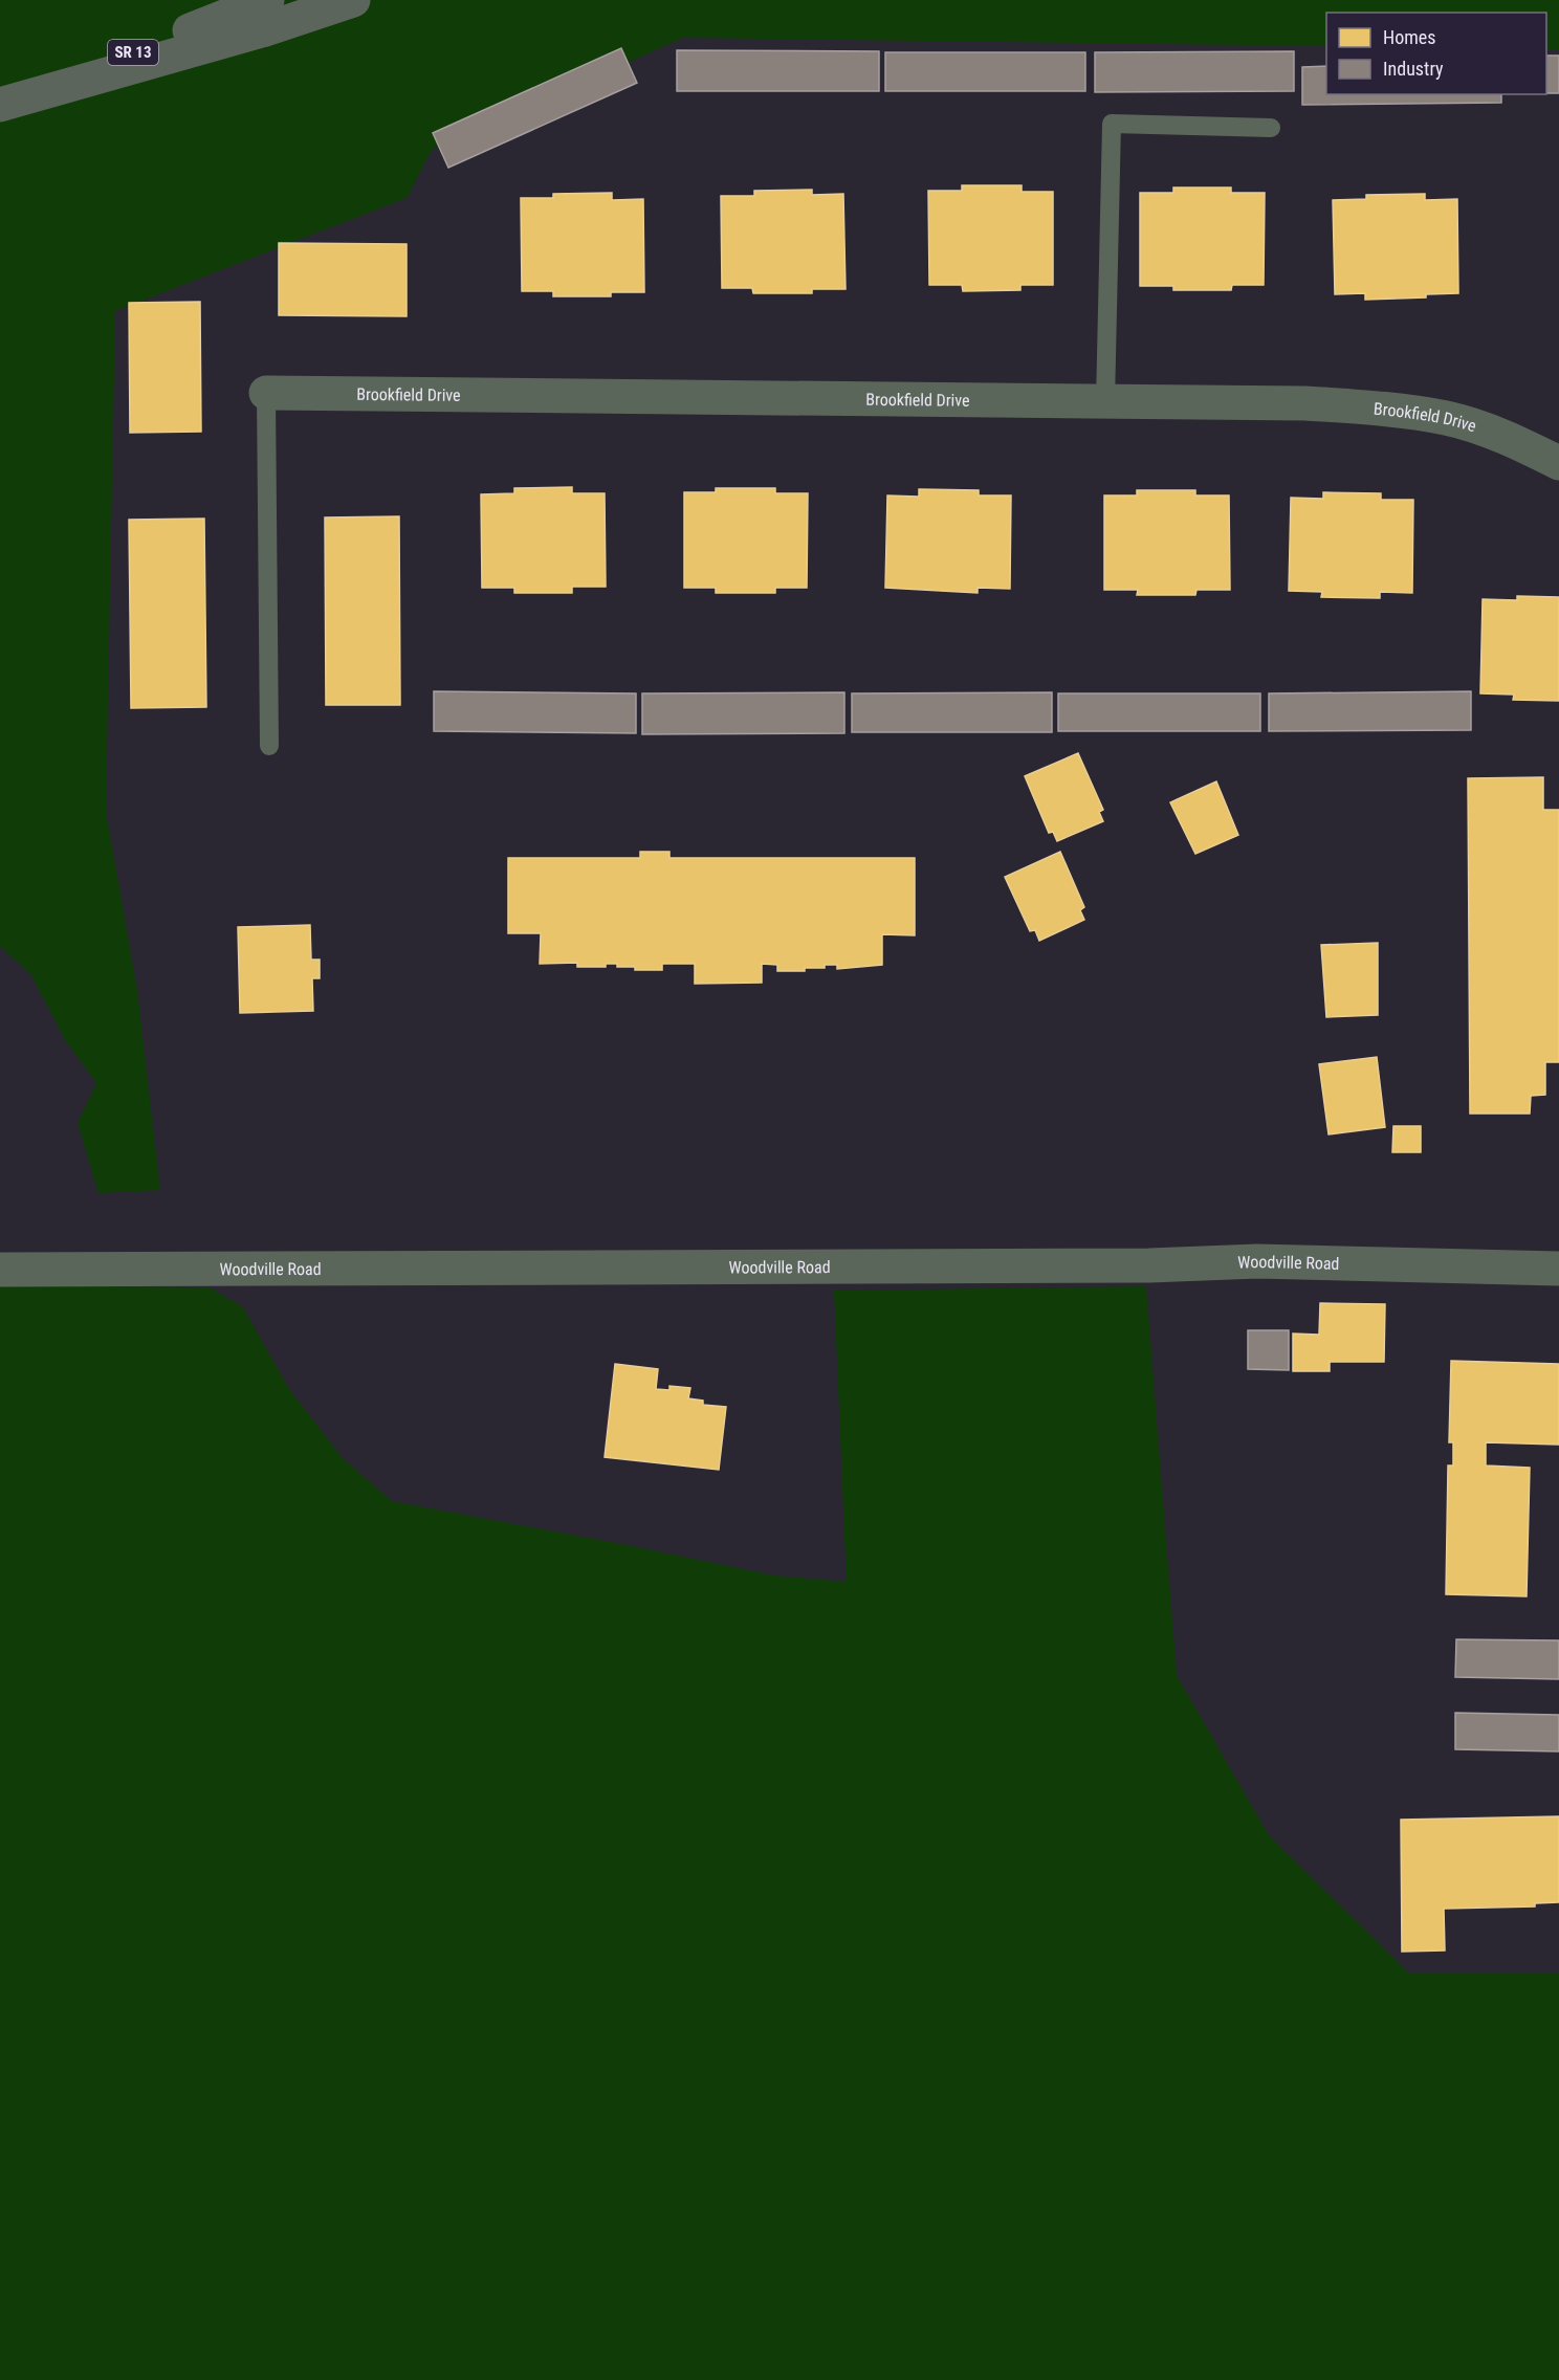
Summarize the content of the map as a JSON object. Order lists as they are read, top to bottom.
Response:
{
  "streets": {
    "highway": ["SR 13"],
    "street": ["Brookfield Drive", "Woodville Road"]
  },
  "legend": ["Homes", "Industry"]
}
